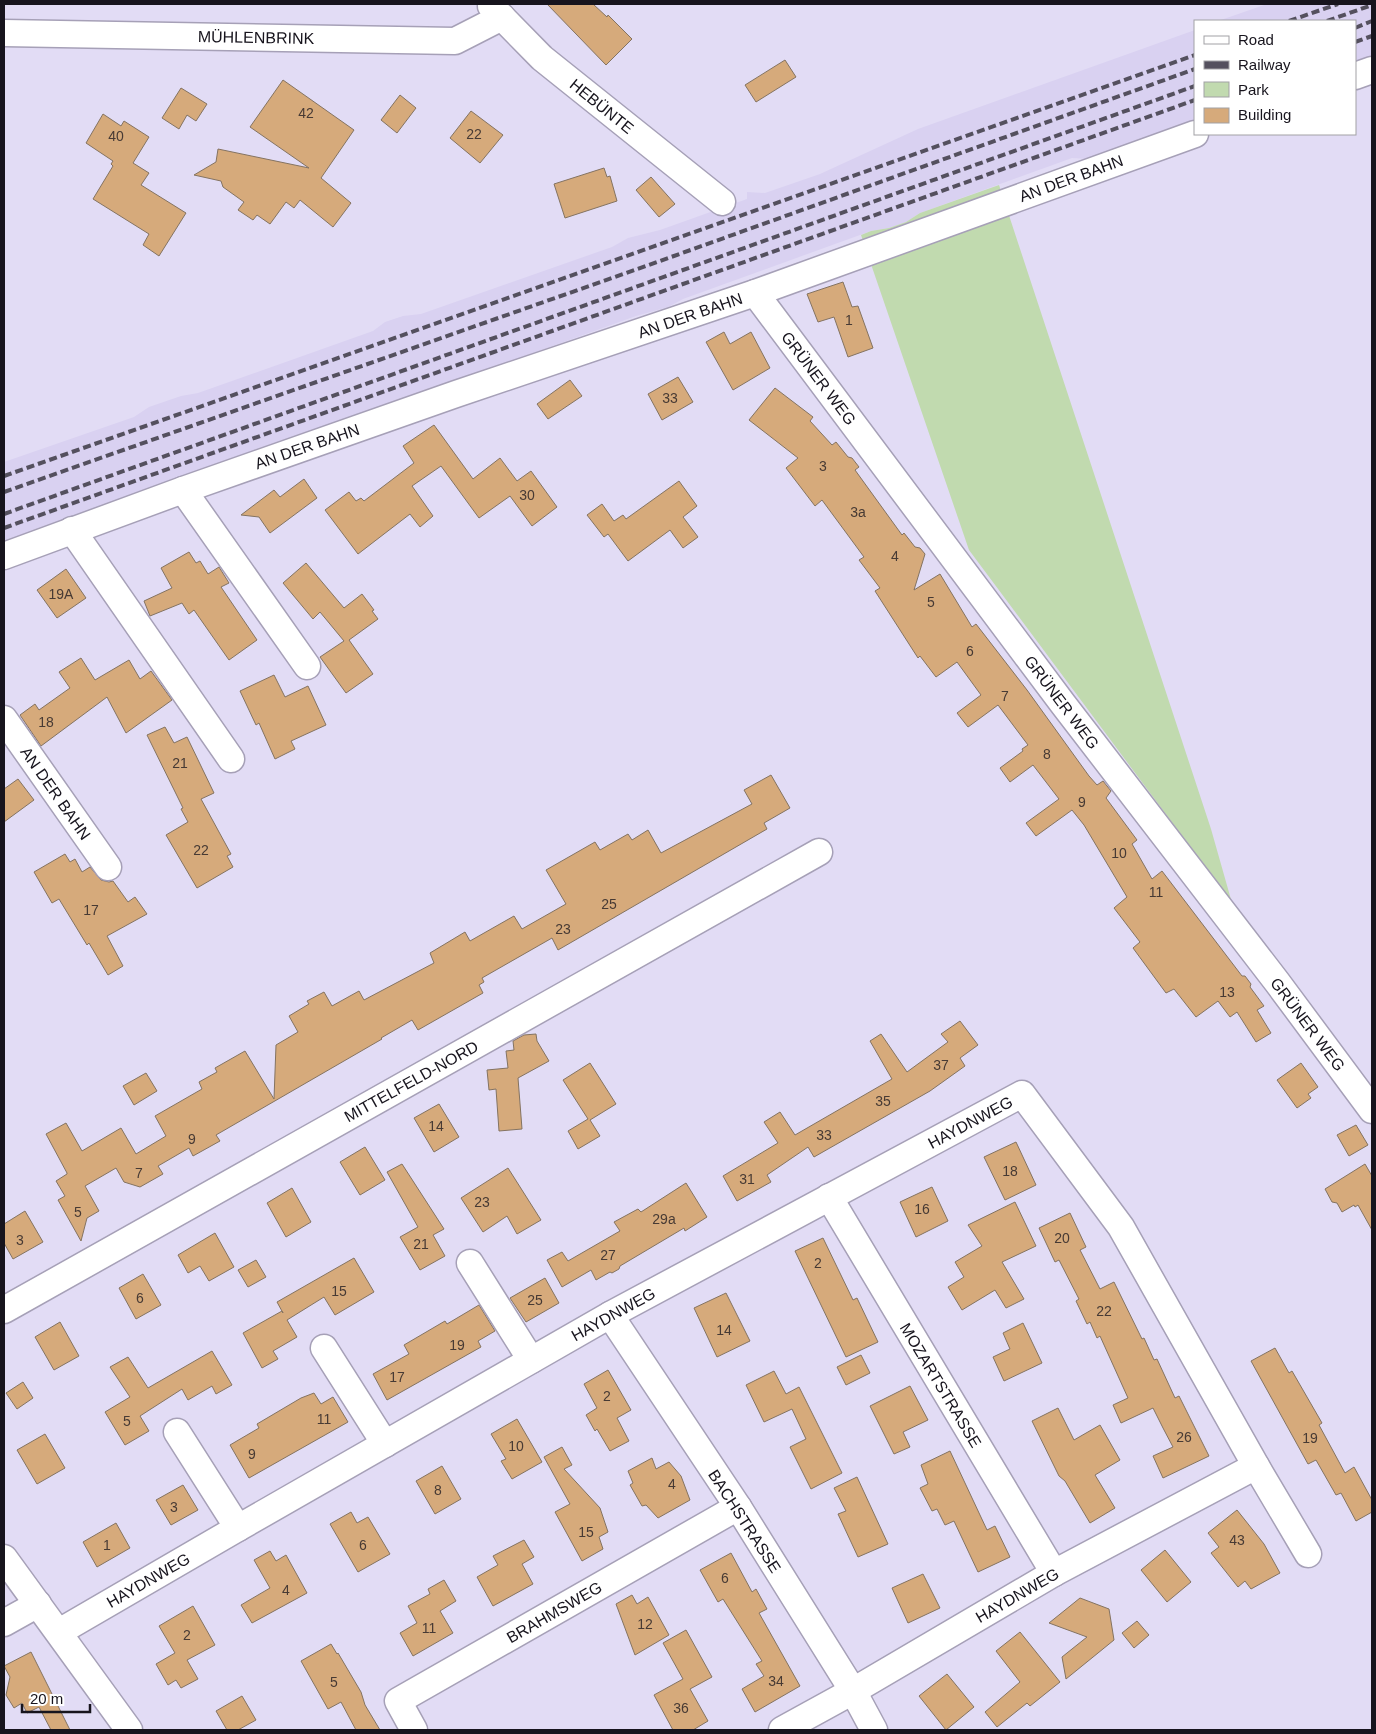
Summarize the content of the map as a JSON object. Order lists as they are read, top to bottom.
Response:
{
  "streets": {
    "street": [
      "MÜHLENBRINK",
      "HEBÜNTE",
      "AN DER BAHN",
      "GRÜNER WEG",
      "MITTELFELD-NORD",
      "HAYDNWEG",
      "MOZARTSTRASSE",
      "BACHSTRASSE",
      "BRAHMSWEG"
    ]
  },
  "crossings": [
    ["MÜHLENBRINK", "HEBÜNTE"],
    ["AN DER BAHN", "GRÜNER WEG"],
    ["HAYDNWEG", "MOZARTSTRASSE"],
    ["HAYDNWEG", "BACHSTRASSE"],
    ["BACHSTRASSE", "BRAHMSWEG"]
  ],
  "house_numbers": [
    "42",
    "22",
    "40",
    "1",
    "33",
    "3",
    "30",
    "3a",
    "4",
    "19A",
    "5",
    "6",
    "7",
    "18",
    "8",
    "21",
    "9",
    "22",
    "10",
    "11",
    "25",
    "17",
    "23",
    "13",
    "37",
    "35",
    "14",
    "33",
    "9",
    "18",
    "7",
    "31",
    "23",
    "16",
    "5",
    "29a",
    "20",
    "3",
    "21",
    "27",
    "2",
    "15",
    "6",
    "25",
    "22",
    "14",
    "19",
    "17",
    "2",
    "11",
    "5",
    "26",
    "19",
    "10",
    "9",
    "4",
    "8",
    "3",
    "15",
    "43",
    "1",
    "6",
    "6",
    "4",
    "12",
    "11",
    "2",
    "34",
    "5",
    "36"
  ],
  "legend": [
    "Road",
    "Railway",
    "Park",
    "Building"
  ],
  "scale_bar": "20 m"
}
